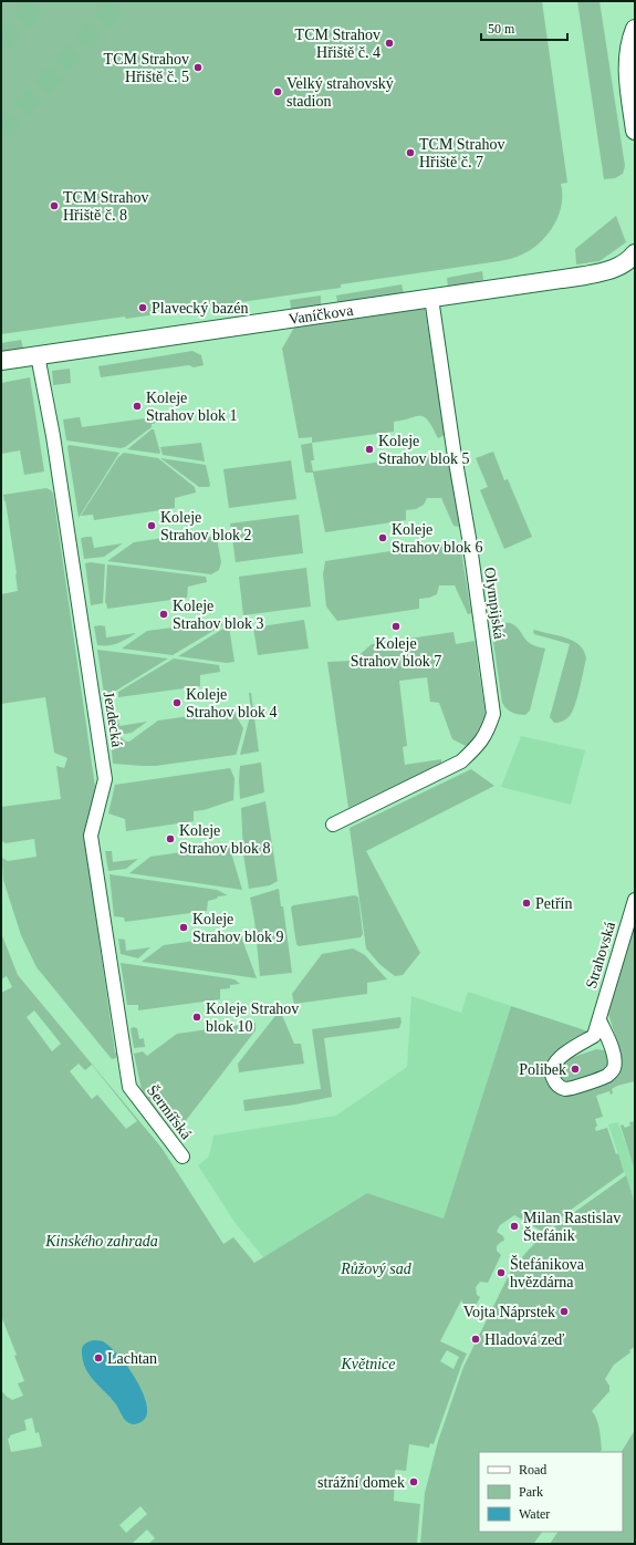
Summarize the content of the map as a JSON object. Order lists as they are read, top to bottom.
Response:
{
  "streets": {
    "main road": ["Vaníčkova"],
    "street": [
      "Olympijská",
      "Jezdecká",
      "Strahovská",
      "Šermířská"
    ]
  },
  "crossings": [
    ["Vaníčkova", "Olympijská"],
    ["Vaníčkova", "Jezdecká"],
    ["Jezdecká", "Šermířská"]
  ],
  "parks": ["Kinského zahrada", "Růžový sad", "Květnice"],
  "places": [
    "TCM Strahov Hřiště č. 4",
    "TCM Strahov Hřiště č. 5",
    "Velký strahovský stadion",
    "TCM Strahov Hřiště č. 7",
    "TCM Strahov Hřiště č. 8",
    "Plavecký bazén",
    "Koleje Strahov blok 1",
    "Koleje Strahov blok 5",
    "Koleje Strahov blok 2",
    "Koleje Strahov blok 6",
    "Koleje Strahov blok 3",
    "Koleje Strahov blok 7",
    "Koleje Strahov blok 4",
    "Koleje Strahov blok 8",
    "Petřín",
    "Koleje Strahov blok 9",
    "Koleje Strahov blok 10",
    "Polibek",
    "Milan Rastislav Štefánik",
    "Štefánikova hvězdárna",
    "Vojta Náprstek",
    "Hladová zeď",
    "Lachtan",
    "strážní domek"
  ],
  "legend": ["Road", "Park", "Water"],
  "scale_bar": "50 m"
}
